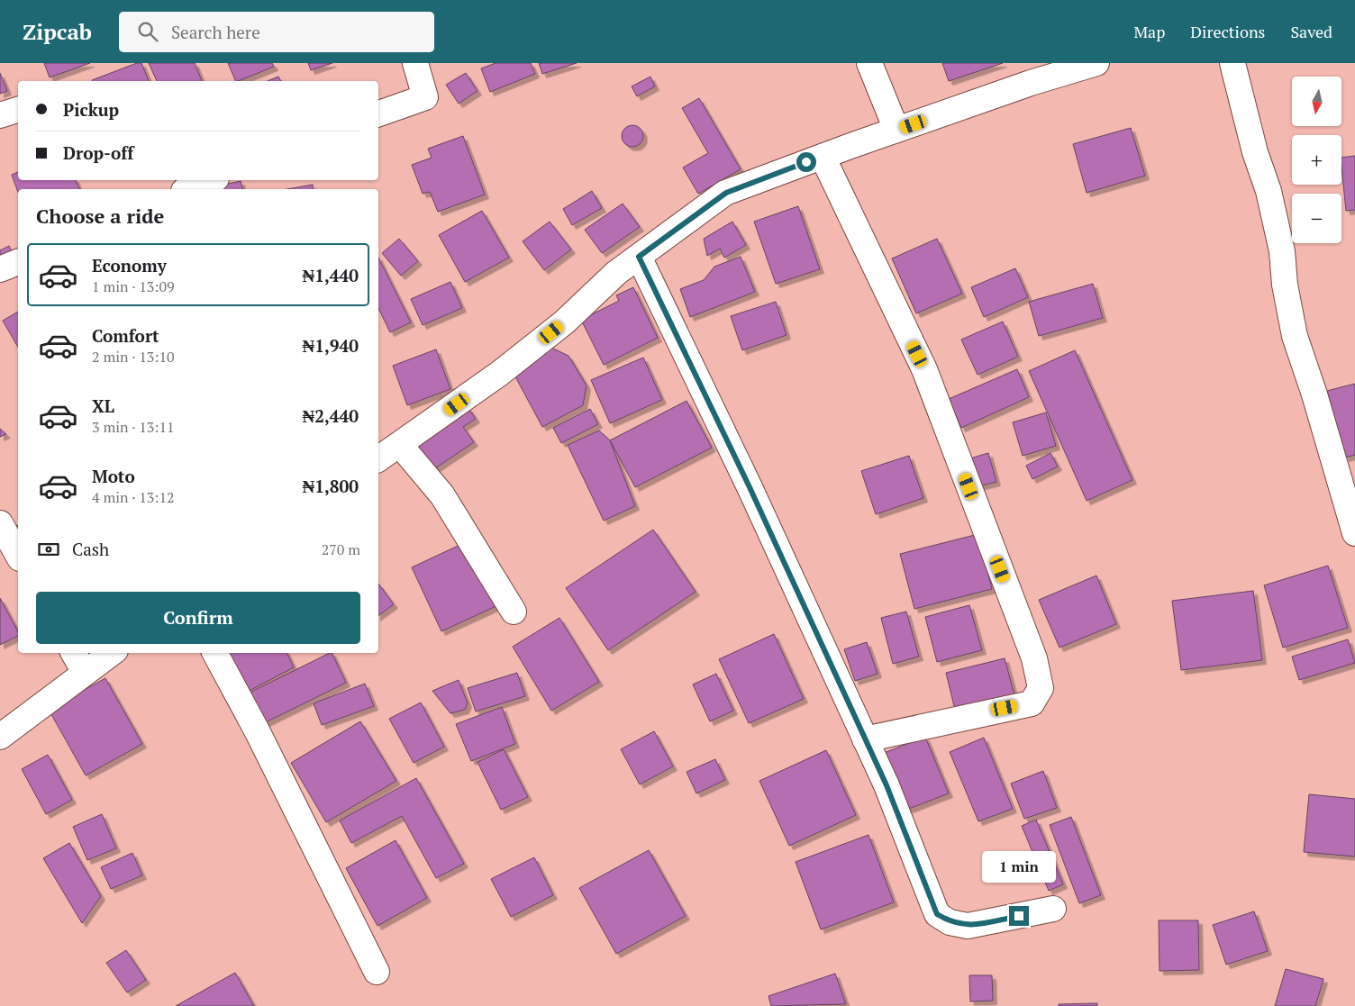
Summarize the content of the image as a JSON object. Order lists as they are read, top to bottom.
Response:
{
  "north": "bottom",
  "page": {
    "header": "Zipcab",
    "search": "Search here",
    "nav": ["Map", "Directions", "Saved"],
    "map_buttons": ["+", "−"],
    "banner": ["Pickup", "Drop-off"],
    "heading": "Choose a ride",
    "list": [
      {
        "name": "Economy",
        "note": "1 min · 13:09",
        "value": "₦1,440"
      },
      {
        "name": "Comfort",
        "note": "2 min · 13:10",
        "value": "₦1,940"
      },
      {
        "name": "XL",
        "note": "3 min · 13:11",
        "value": "₦2,440"
      },
      {
        "name": "Moto",
        "note": "4 min · 13:12",
        "value": "₦1,800"
      }
    ],
    "pay": ["Cash", "270 m"],
    "buttons": "Confirm",
    "bubble": "1 min"
  }
}
